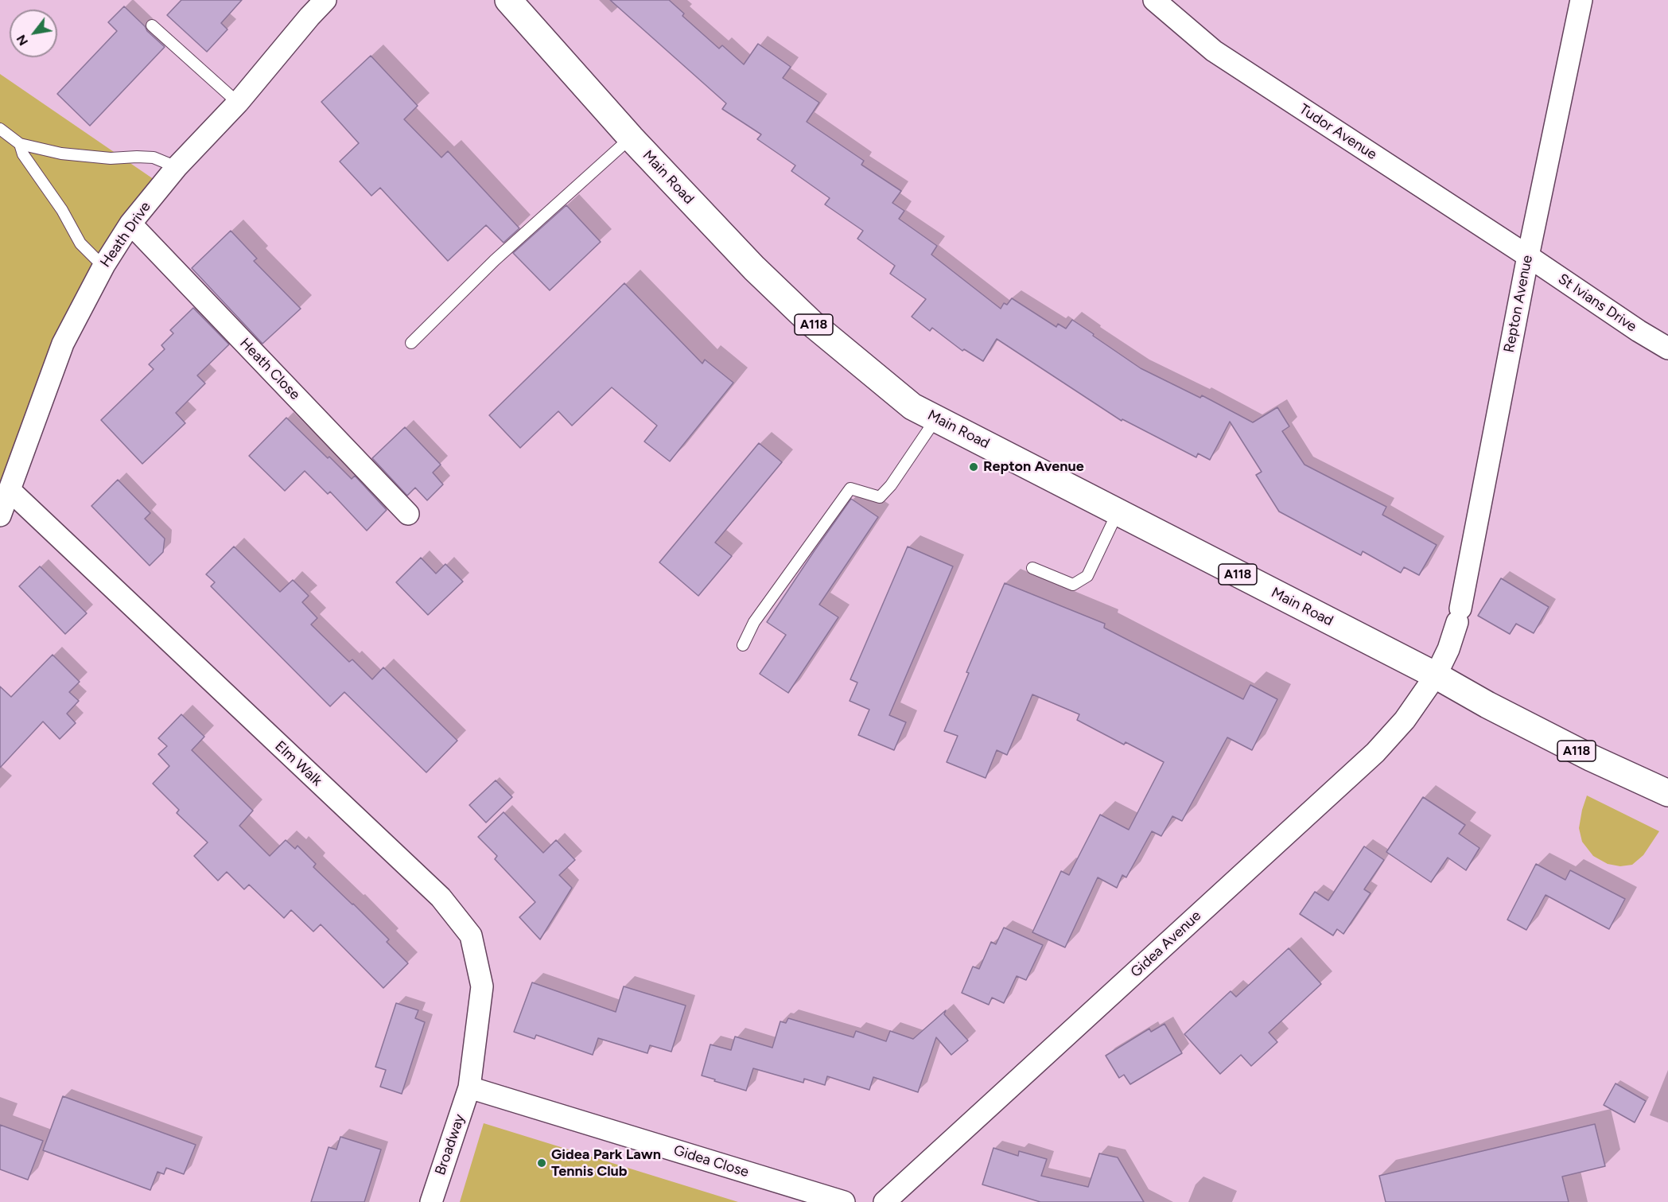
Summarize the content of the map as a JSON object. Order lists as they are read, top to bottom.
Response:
{
  "streets": {
    "main road": ["Main Road", "A118"],
    "street": [
      "Tudor Avenue",
      "Heath Drive",
      "St Ivians Drive",
      "Repton Avenue",
      "Heath Close",
      "Elm Walk",
      "Gidea Avenue",
      "Broadway",
      "Gidea Close"
    ]
  },
  "crossings": [
    ["Tudor Avenue", "St Ivians Drive"],
    ["Tudor Avenue", "Repton Avenue"],
    ["Main Road", "Repton Avenue"],
    ["Main Road", "Gidea Avenue"],
    ["Heath Drive", "Heath Close"],
    ["Heath Drive", "Elm Walk"],
    ["St Ivians Drive", "Repton Avenue"],
    ["Repton Avenue", "Gidea Avenue"],
    ["Elm Walk", "Broadway"],
    ["Elm Walk", "Gidea Close"],
    ["Broadway", "Gidea Close"]
  ],
  "places": ["Repton Avenue", "Gidea Park Lawn Tennis Club"],
  "north": "bottom left"
}
